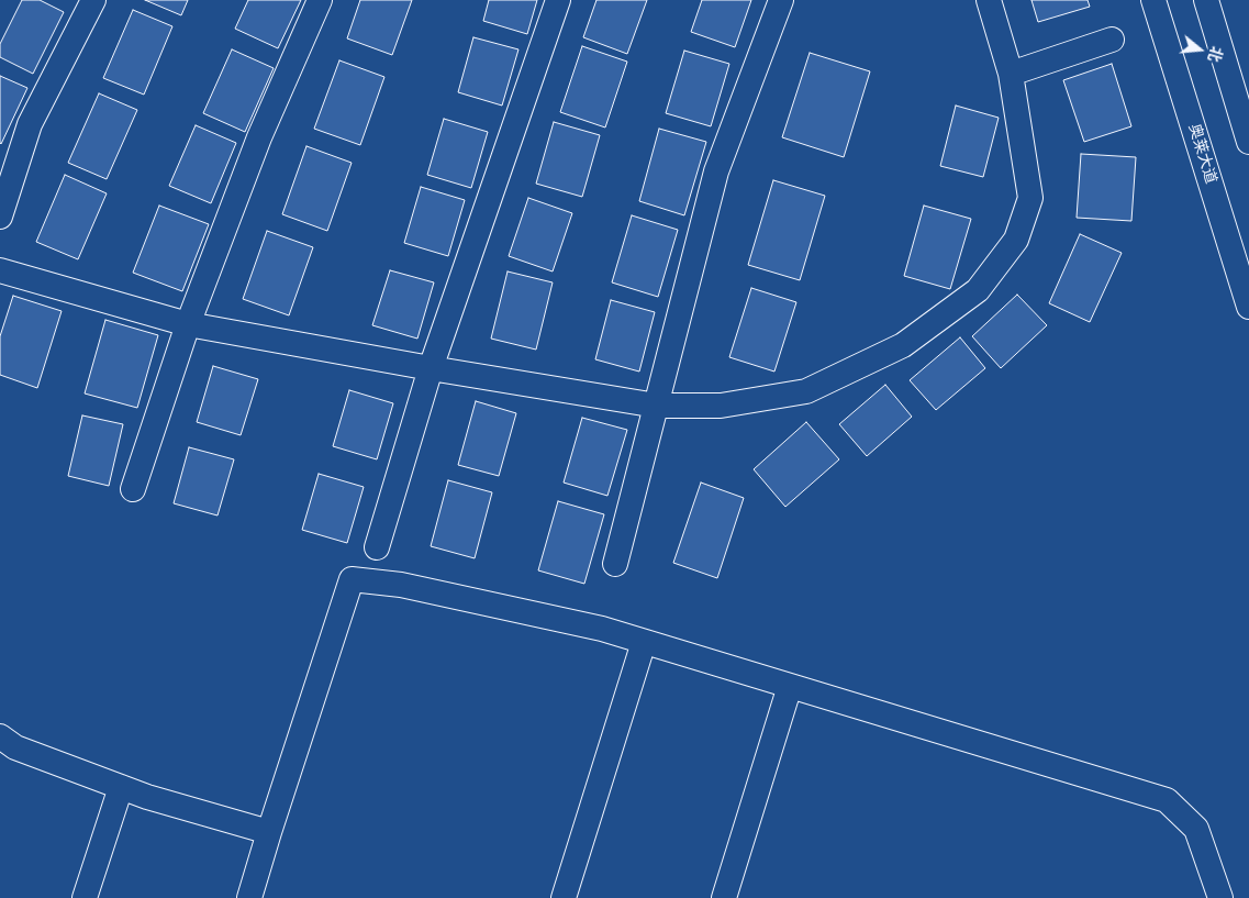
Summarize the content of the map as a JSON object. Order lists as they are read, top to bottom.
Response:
{
  "streets": {
    "street": ["奥莱大道"]
  },
  "north": "right"
}
